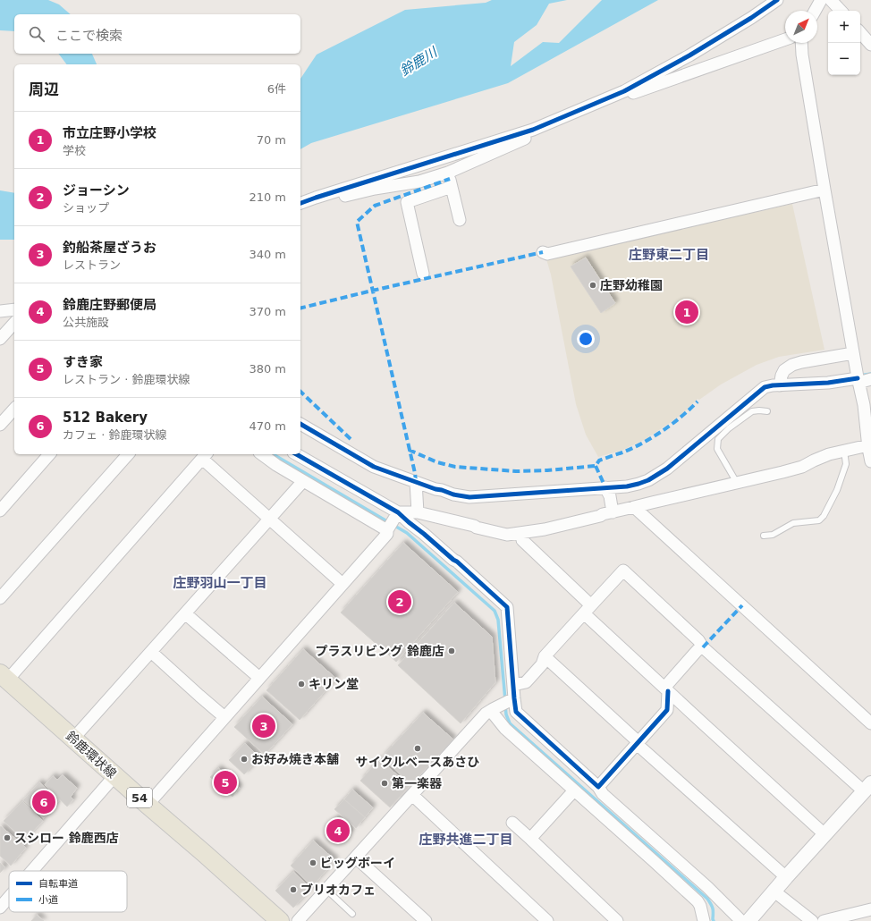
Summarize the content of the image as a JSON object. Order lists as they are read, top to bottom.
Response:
{
  "streets": {
    "main road": ["鈴鹿環状線", "54"]
  },
  "districts": ["庄野東二丁目", "庄野羽山一丁目", "庄野共進二丁目"],
  "water": ["鈴鹿川"],
  "places": [
    "庄野幼稚園",
    "プラスリビング 鈴鹿店",
    "キリン堂",
    "サイクルベースあさひ",
    "お好み焼き本舗",
    "第一楽器",
    "スシロー 鈴鹿西店",
    "ビッグボーイ",
    "ブリオカフェ"
  ],
  "legend": ["自転車道", "小道"],
  "north": "top right",
  "page": {
    "map_buttons": ["+", "−"],
    "search": "ここで検索",
    "heading": ["周辺", "6件"],
    "list": [
      {
        "mark": "1",
        "name": "市立庄野小学校",
        "note": "学校",
        "value": "70 m"
      },
      {
        "mark": "2",
        "name": "ジョーシン",
        "note": "ショップ",
        "value": "210 m"
      },
      {
        "mark": "3",
        "name": "釣船茶屋ざうお",
        "note": "レストラン",
        "value": "340 m"
      },
      {
        "mark": "4",
        "name": "鈴鹿庄野郵便局",
        "note": "公共施設",
        "value": "370 m"
      },
      {
        "mark": "5",
        "name": "すき家",
        "note": "レストラン · 鈴鹿環状線",
        "value": "380 m"
      },
      {
        "mark": "6",
        "name": "512 Bakery",
        "note": "カフェ · 鈴鹿環状線",
        "value": "470 m"
      }
    ],
    "pins": [
      "1",
      "2",
      "3",
      "5",
      "6",
      "4"
    ]
  }
}
